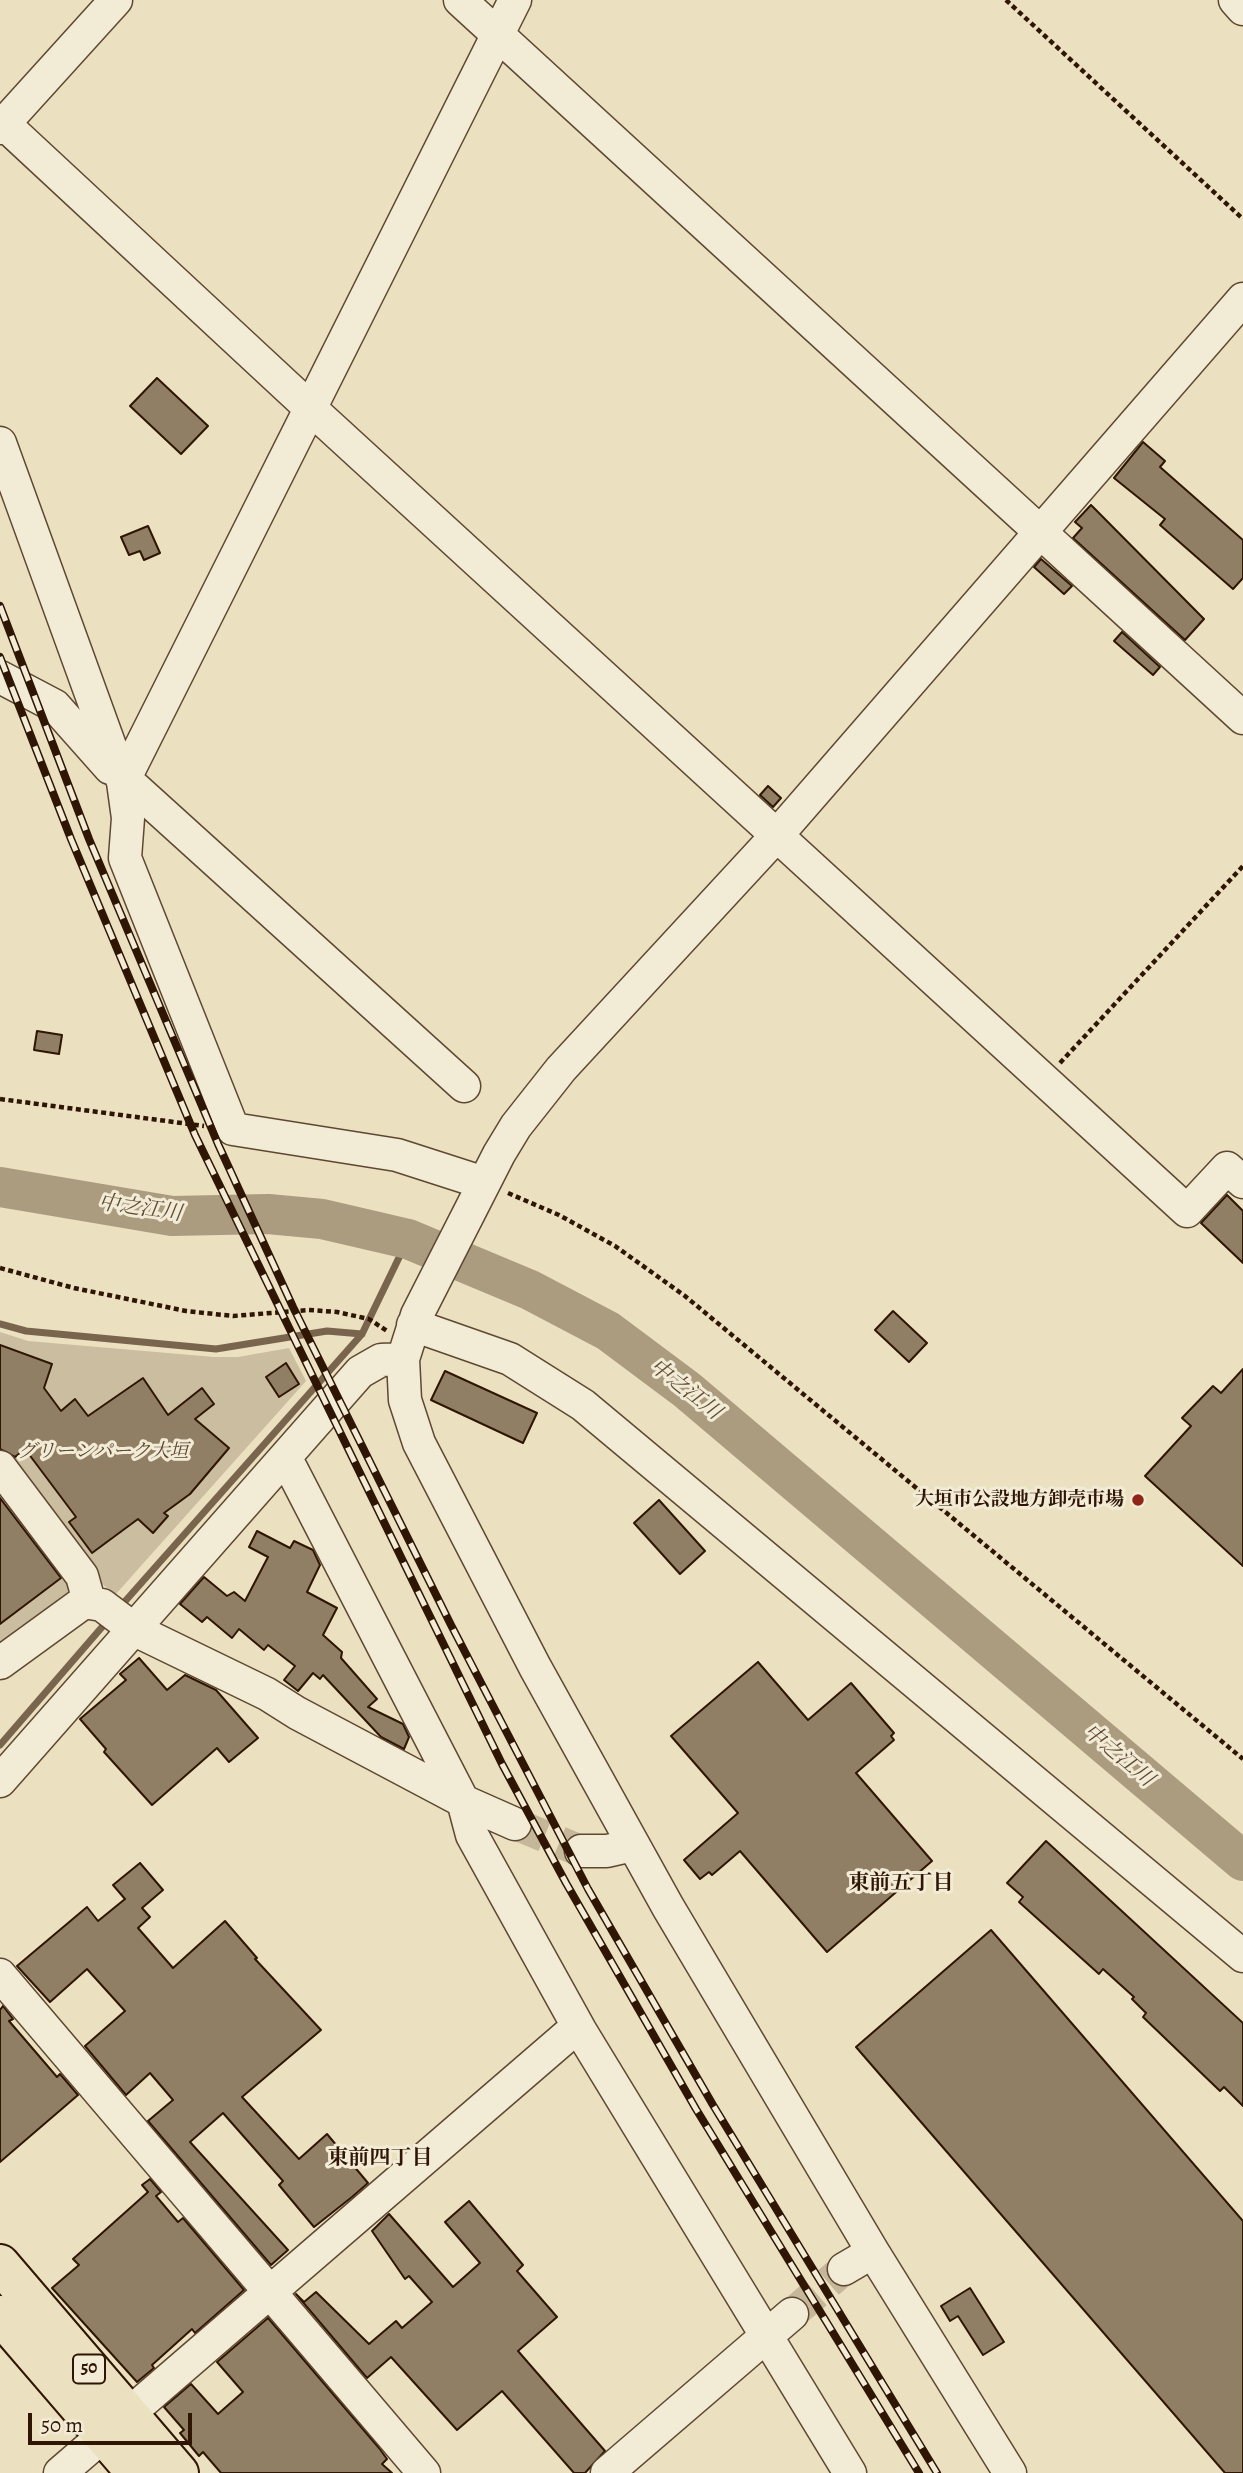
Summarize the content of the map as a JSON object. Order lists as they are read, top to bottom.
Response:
{
  "streets": {
    "main road": ["50"]
  },
  "districts": ["東前五丁目", "東前四丁目"],
  "water": ["中之江川"],
  "parks": ["グリーンパーク大垣"],
  "places": ["大垣市公設地方卸売市場"],
  "scale_bar": "50 m"
}
